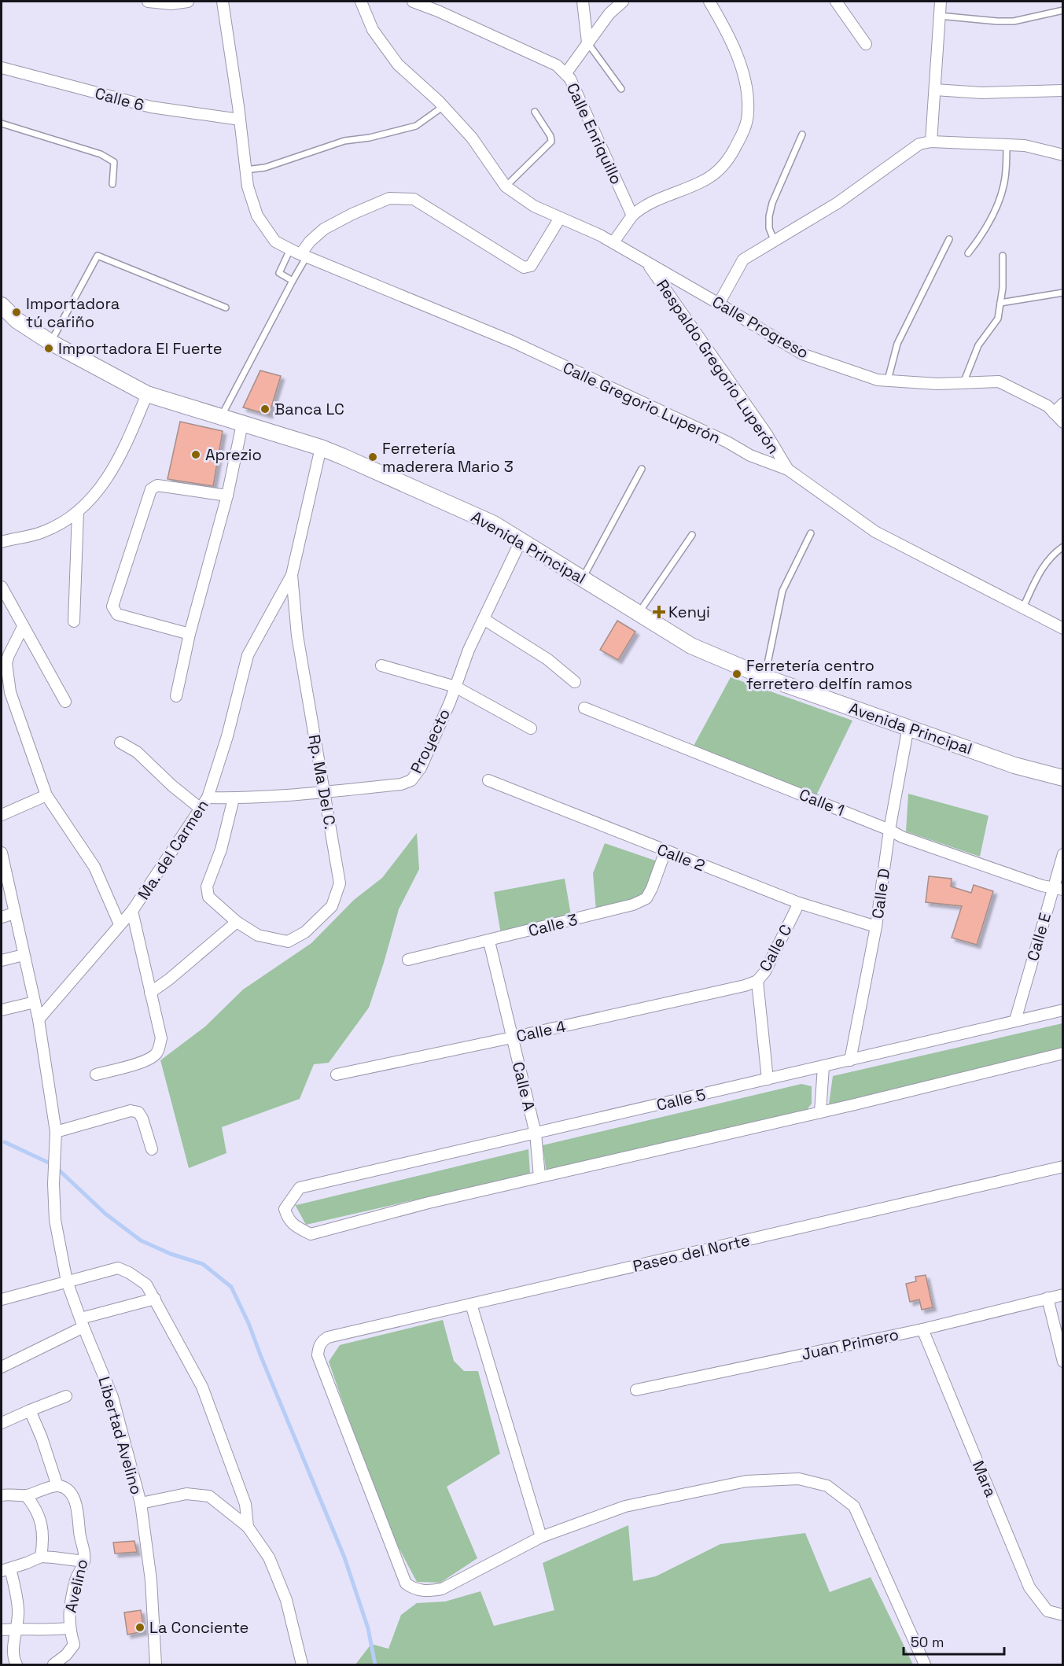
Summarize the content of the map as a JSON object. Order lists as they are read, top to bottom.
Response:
{
  "streets": {
    "street": [
      "Calle 6",
      "Calle Enriquillo",
      "Calle Progreso",
      "Respaldo Gregorio Luperón",
      "Calle Gregorio Luperón",
      "Avenida Principal",
      "Proyecto",
      "Rp. Ma Del C.",
      "Calle 1",
      "Ma. del Carmen",
      "Calle 2",
      "Calle D",
      "Calle 3",
      "Calle E",
      "Calle C",
      "Calle 4",
      "Calle A",
      "Calle 5",
      "Paseo del Norte",
      "Juan Primero",
      "Libertad Avelino",
      "Mara",
      "Avelino"
    ]
  },
  "crossings": [
    ["Calle 6", "Calle Gregorio Luperón"],
    ["Calle Progreso", "Respaldo Gregorio Luperón"],
    ["Respaldo Gregorio Luperón", "Calle Gregorio Luperón"],
    ["Avenida Principal", "Proyecto"],
    ["Avenida Principal", "Calle D"],
    ["Proyecto", "Rp. Ma Del C."],
    ["Proyecto", "Ma. del Carmen"],
    ["Rp. Ma Del C.", "Ma. del Carmen"],
    ["Calle 1", "Calle D"],
    ["Calle 1", "Calle E"],
    ["Ma. del Carmen", "Libertad Avelino"],
    ["Calle 2", "Calle D"],
    ["Calle 2", "Calle 3"],
    ["Calle 2", "Calle C"],
    ["Calle D", "Calle 5"],
    ["Calle 3", "Calle A"],
    ["Calle E", "Calle 5"],
    ["Calle C", "Calle 4"],
    ["Calle 4", "Calle A"],
    ["Calle A", "Calle 5"],
    ["Juan Primero", "Mara"]
  ],
  "places": {
    "other": [
      "Importadora tú cariño",
      "Importadora El Fuerte",
      "Banca LC",
      "Aprezio",
      "Ferretería maderera Mario 3",
      "Ferretería centro ferretero delfín ramos",
      "La Conciente"
    ],
    "health": ["Kenyi"]
  },
  "scale_bar": "50 m"
}
